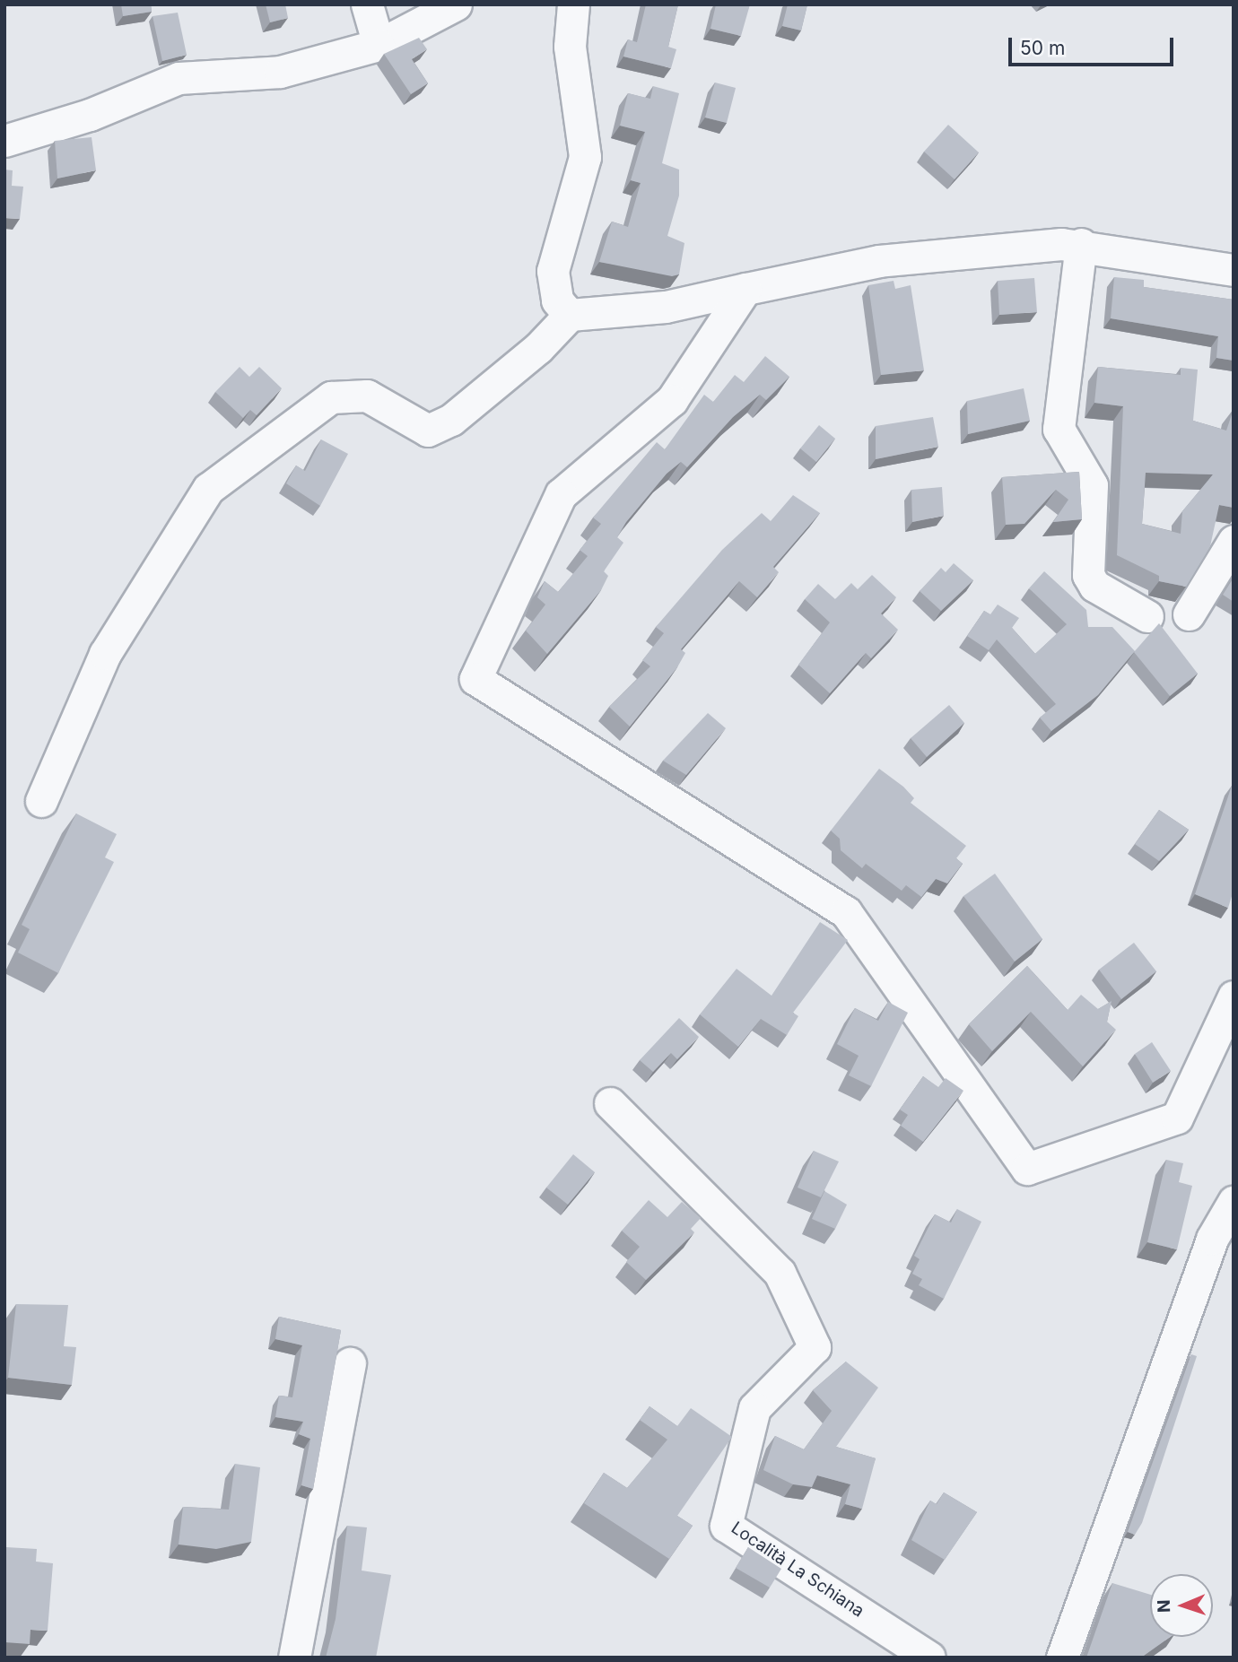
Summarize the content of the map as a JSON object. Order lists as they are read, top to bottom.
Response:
{
  "streets": {
    "street": ["Località La Schiana"]
  },
  "scale_bar": "50 m",
  "north": "left"
}
